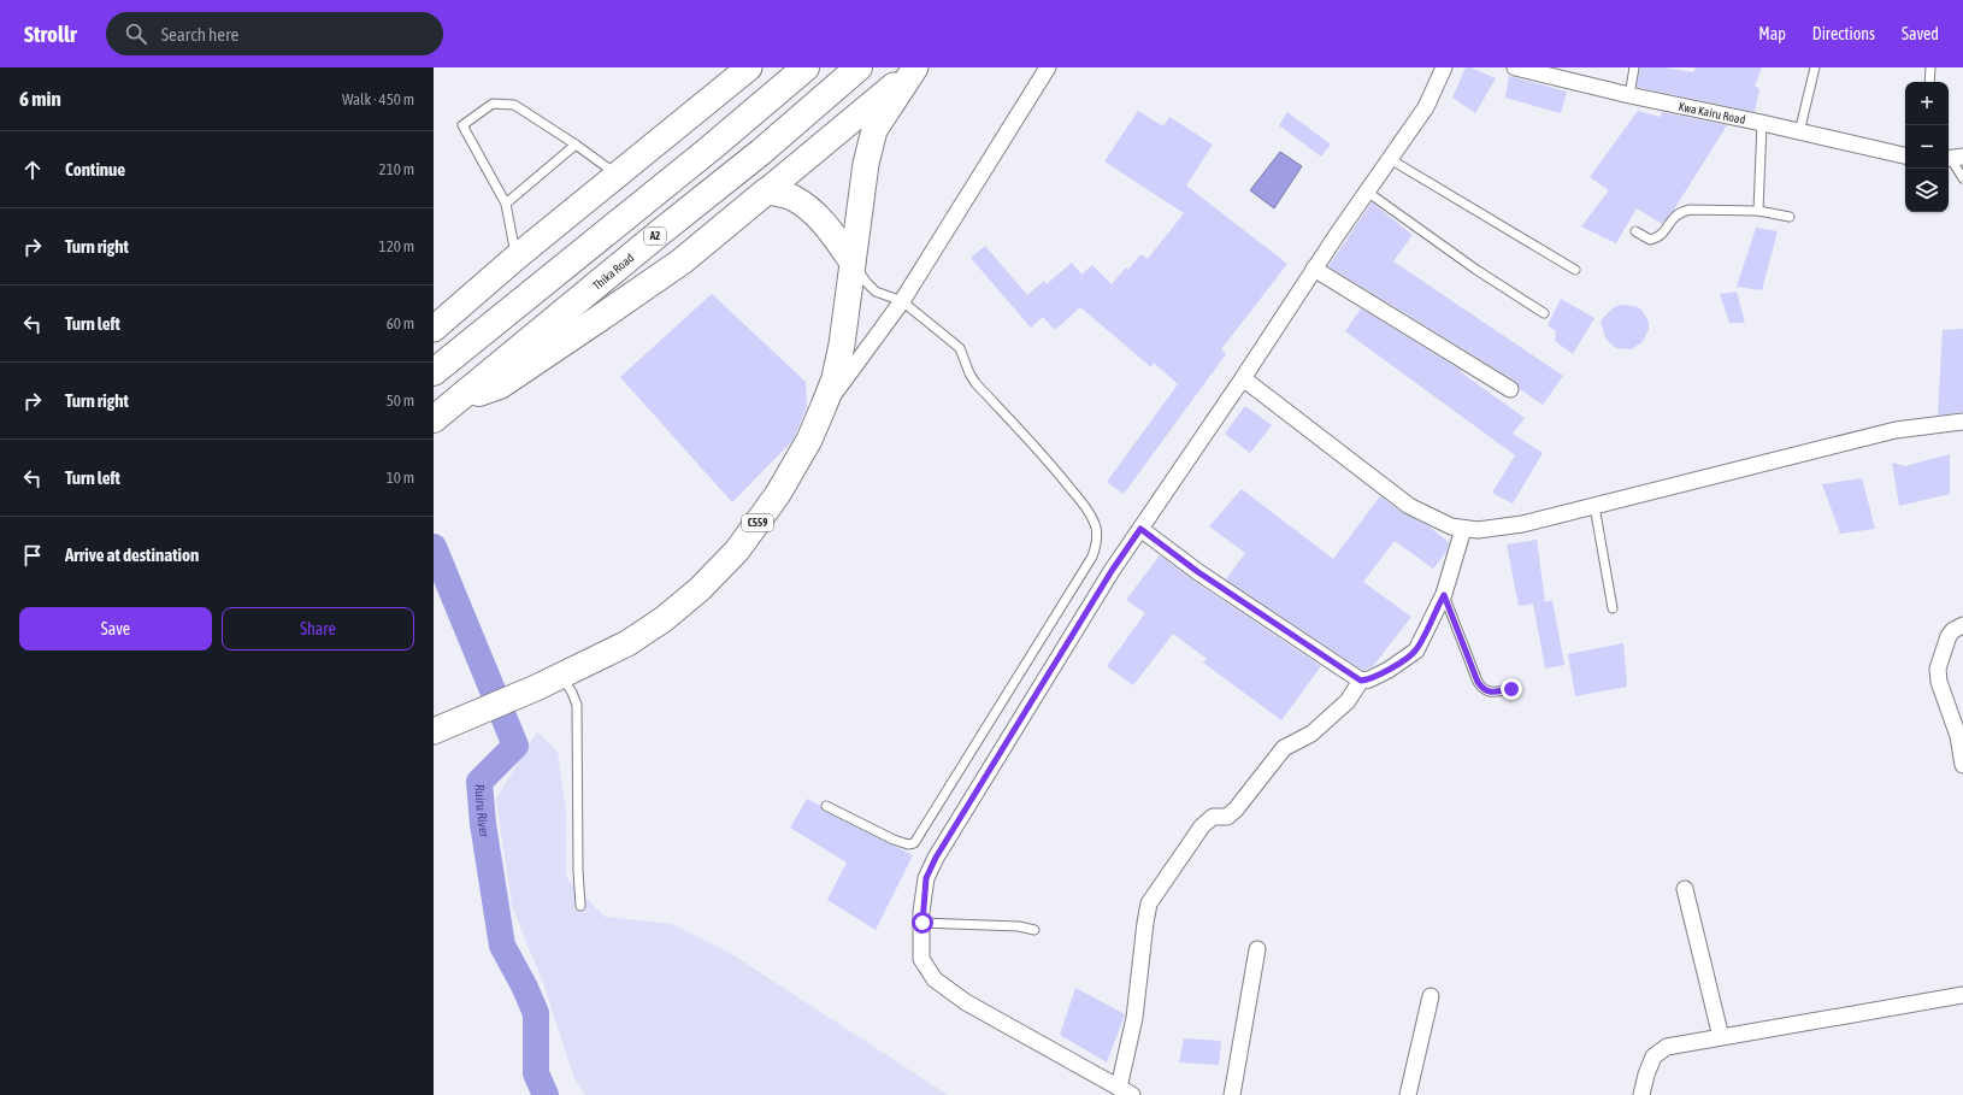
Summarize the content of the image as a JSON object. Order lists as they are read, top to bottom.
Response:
{
  "streets": {
    "highway": ["A2", "Thika Road"],
    "main road": ["C559"],
    "street": ["Kwa Kairu Road"]
  },
  "water": ["Ruiru River"],
  "page": {
    "header": "Strollr",
    "search": "Search here",
    "nav": ["Map", "Directions", "Saved"],
    "heading": ["6 min", "Walk · 450 m"],
    "map_buttons": ["+", "−"],
    "list": [
      ["Continue", "210 m"],
      ["Turn right", "120 m"],
      ["Turn left", "60 m"],
      ["Turn right", "50 m"],
      ["Turn left", "10 m"],
      "Arrive at destination"
    ],
    "buttons": ["Save", "Share"]
  }
}
